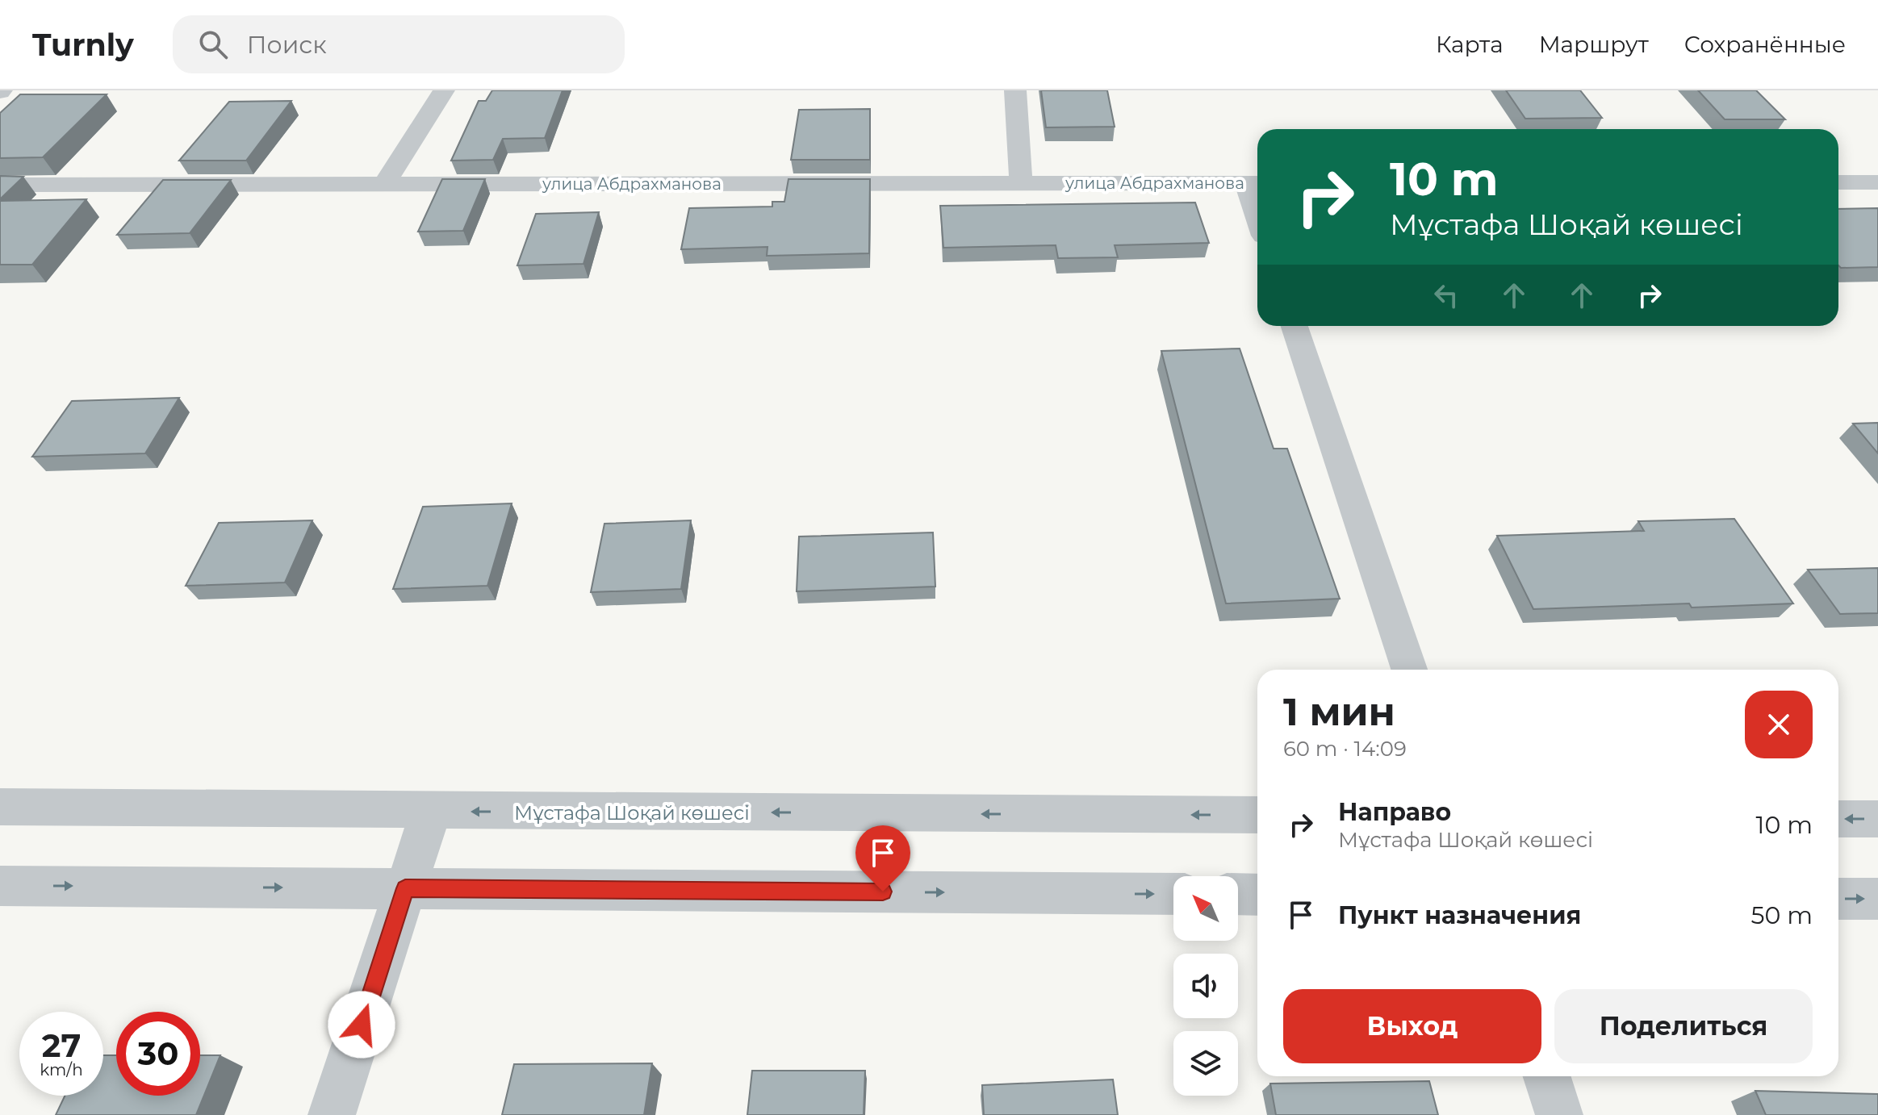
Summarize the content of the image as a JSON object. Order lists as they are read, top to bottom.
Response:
{
  "streets": {
    "street": ["улица Абдрахманова", "Мұстафа Шоқай көшесі"]
  },
  "north": "top left",
  "page": {
    "header": "Turnly",
    "search": "Поиск",
    "nav": ["Карта", "Маршрут", "Сохранённые"],
    "turn": ["10 m", "Мұстафа Шоқай көшесі"],
    "heading": ["1 мин", "60 m · 14:09"],
    "list": [
      {
        "name": "Направо",
        "note": "Мұстафа Шоқай көшесі",
        "value": "10 m"
      },
      {
        "name": "Пункт назначения",
        "value": "50 m"
      }
    ],
    "buttons": ["Выход", "Поделиться"],
    "speed": "27 km/h",
    "limit": "30"
  }
}
